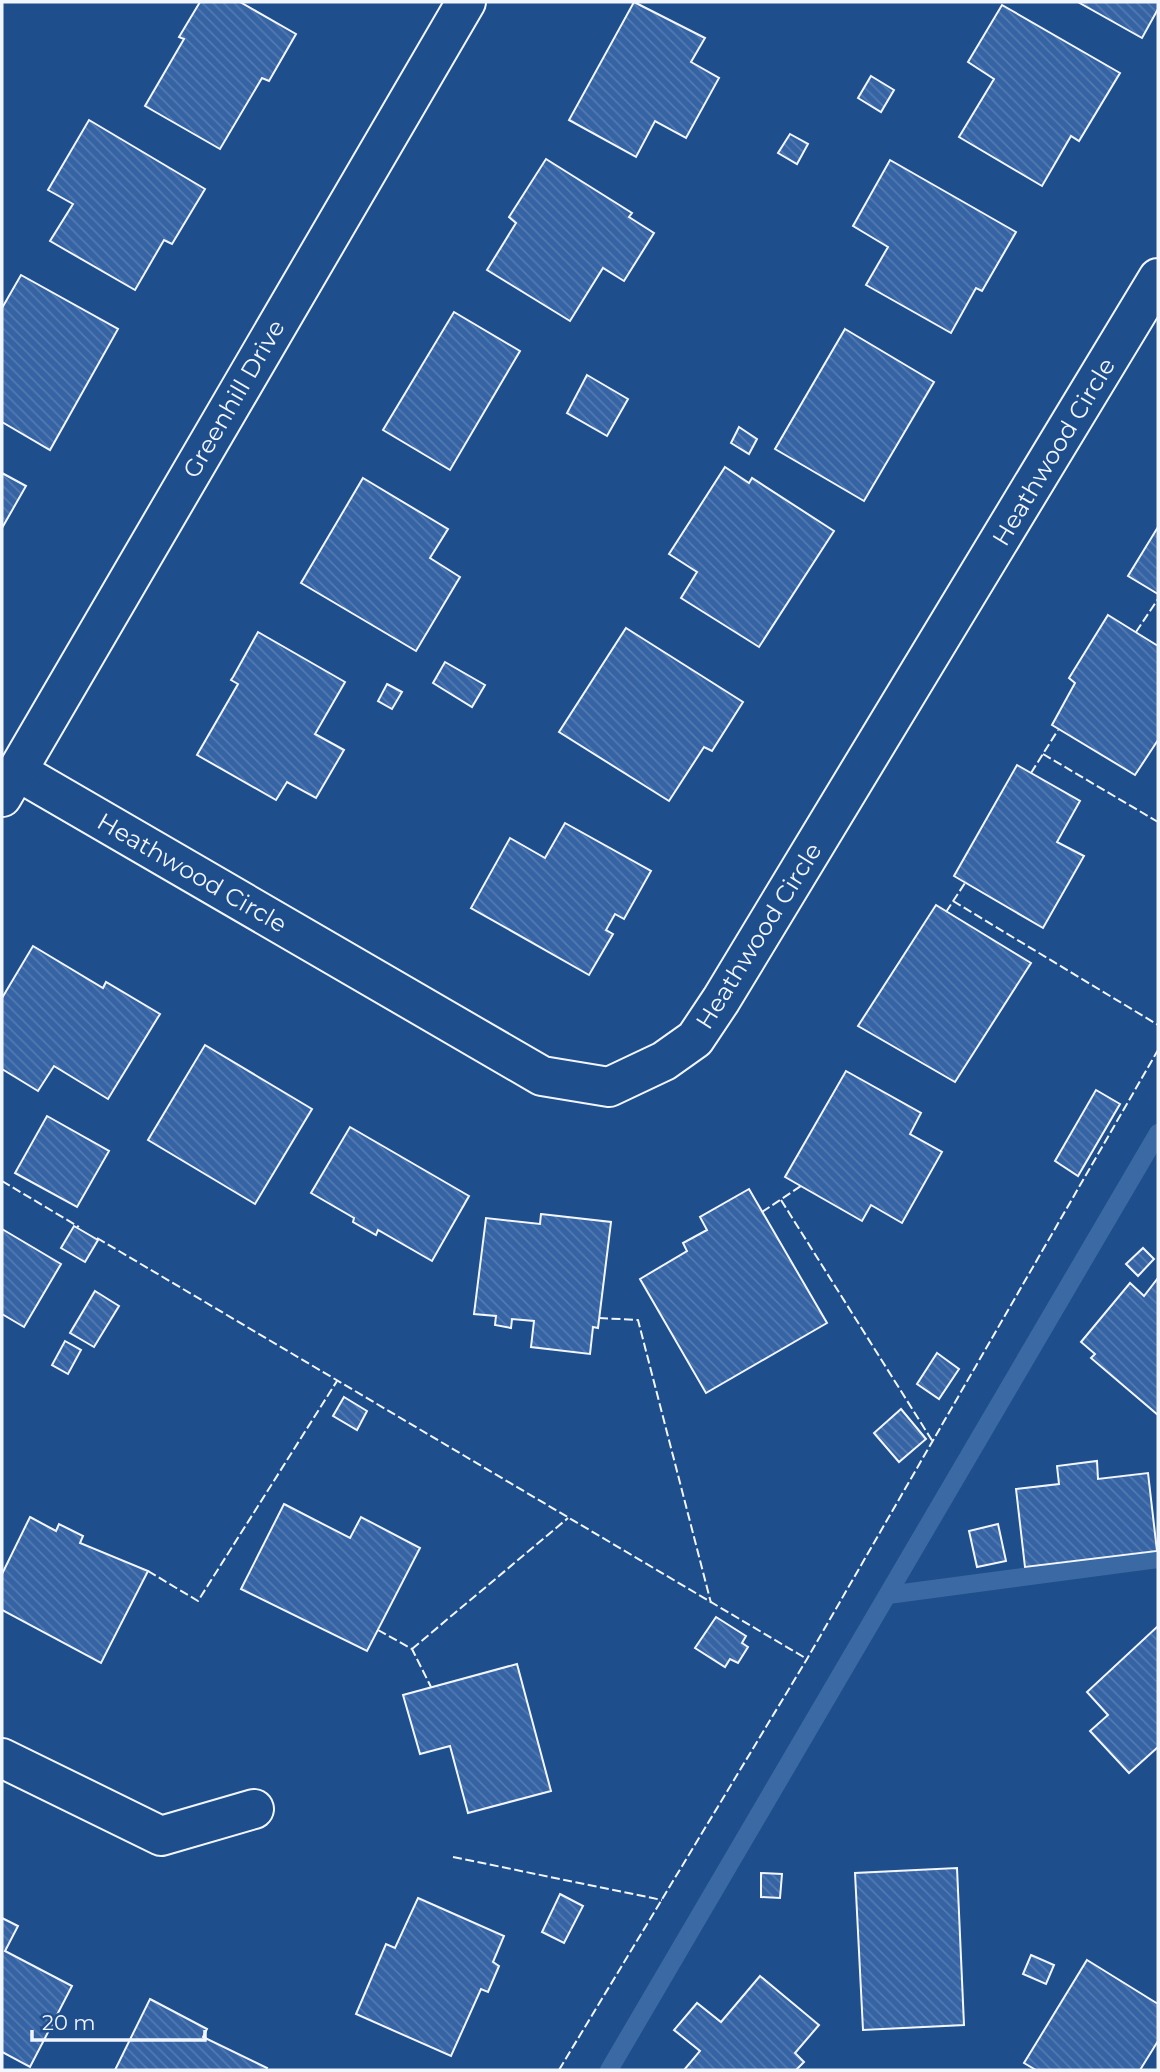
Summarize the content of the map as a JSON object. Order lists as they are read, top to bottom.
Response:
{
  "streets": {
    "street": ["Greenhill Drive", "Heathwood Circle"]
  },
  "crossings": [
    ["Greenhill Drive", "Heathwood Circle"]
  ],
  "scale_bar": "20 m"
}
